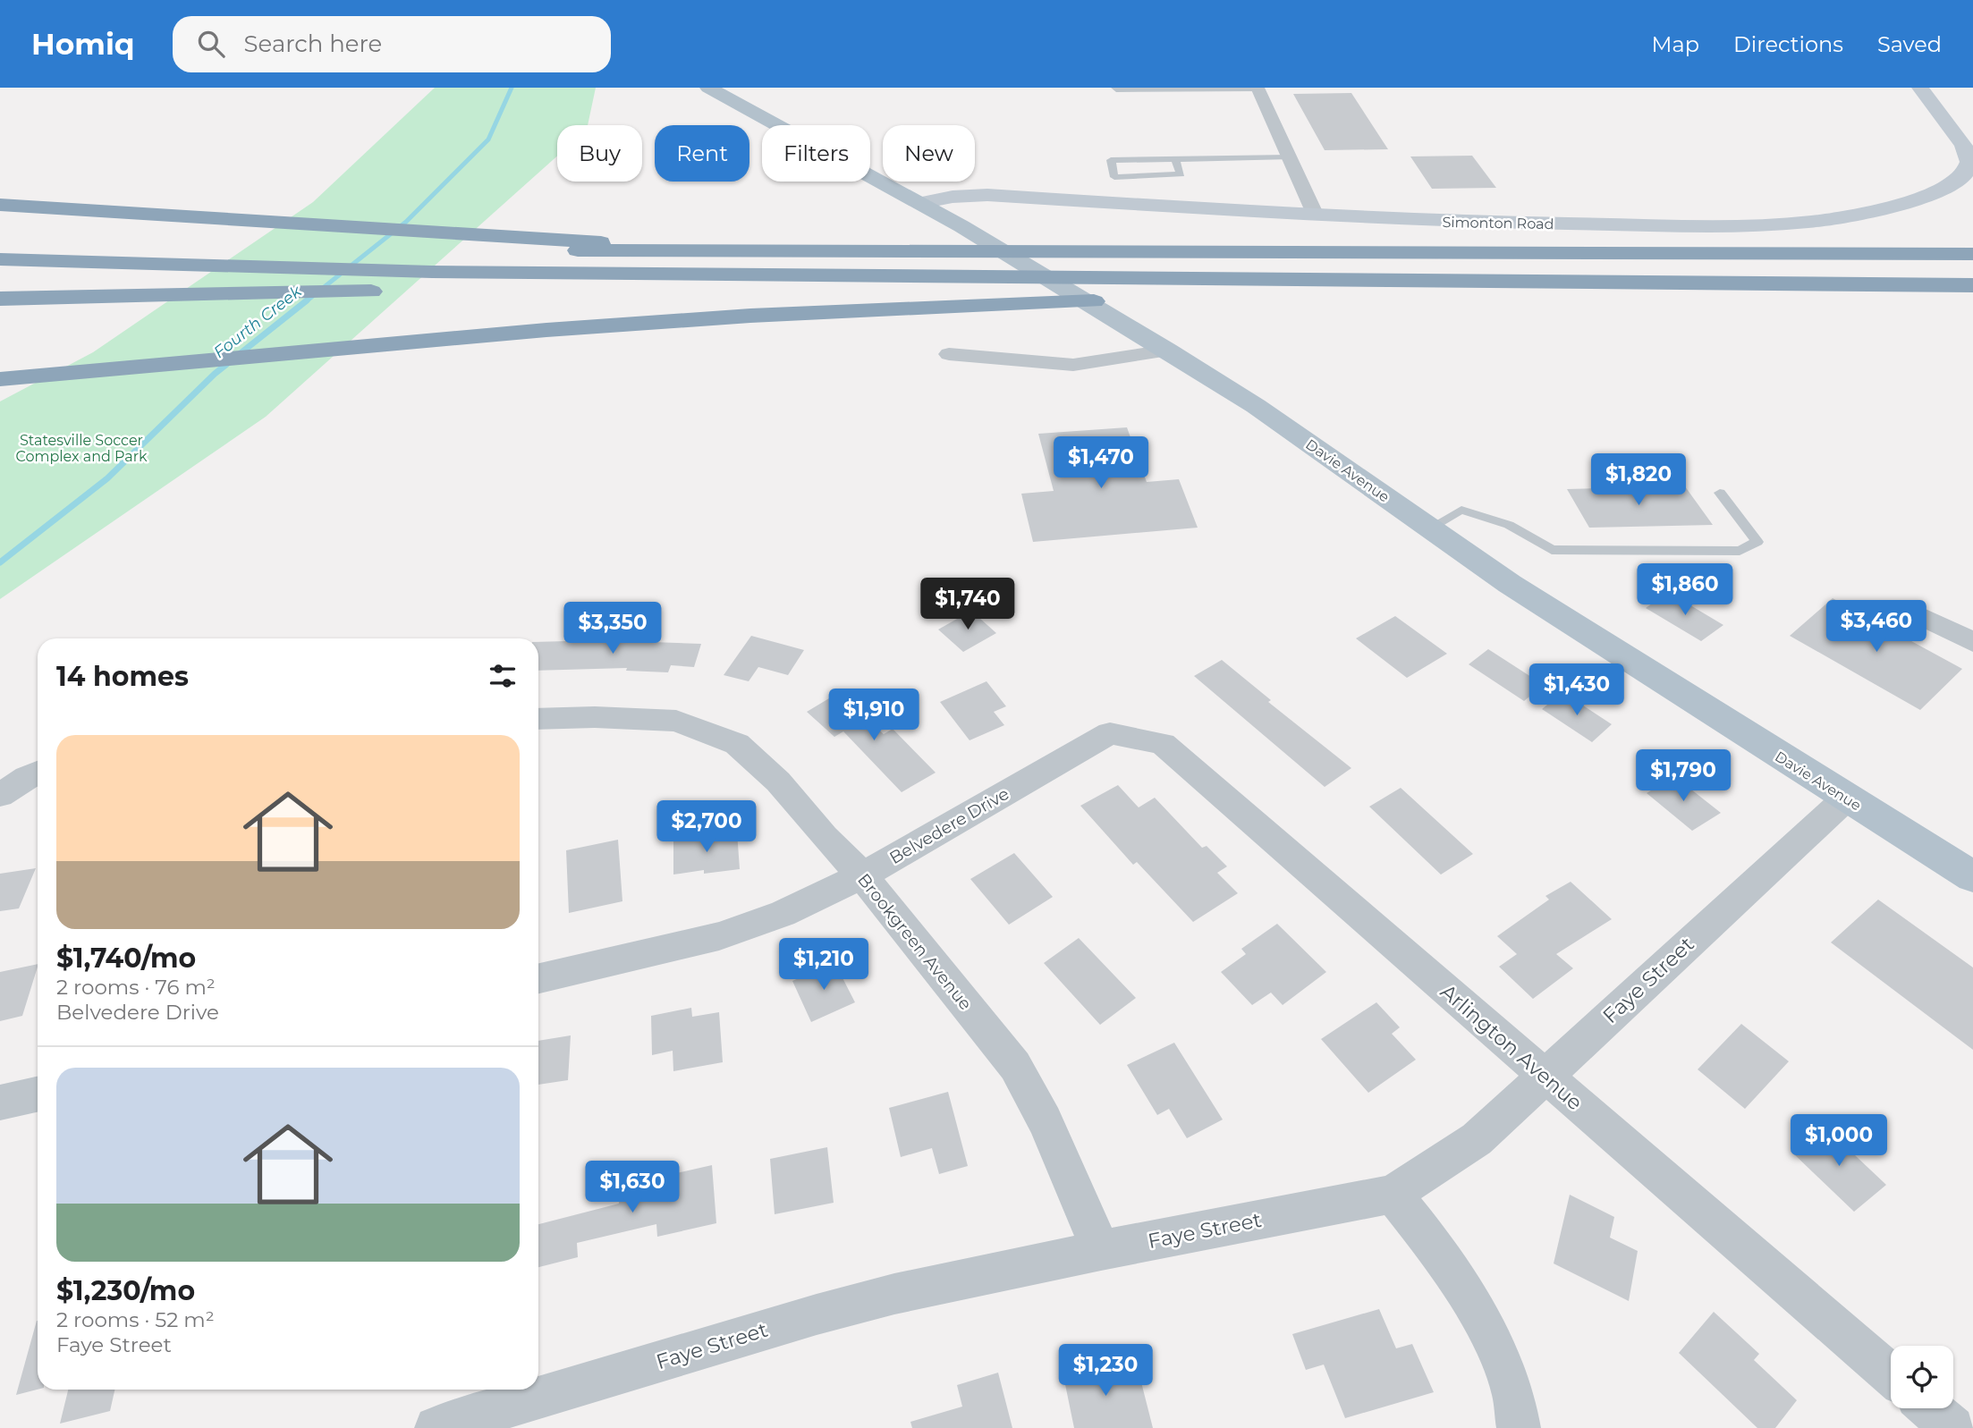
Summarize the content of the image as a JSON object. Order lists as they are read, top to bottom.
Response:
{
  "streets": {
    "main road": ["Davie Avenue"],
    "street": [
      "Simonton Road",
      "Belvedere Drive",
      "Brookgreen Avenue",
      "Faye Street",
      "Arlington Avenue"
    ]
  },
  "crossings": [
    ["Simonton Road", "Davie Avenue"],
    ["Davie Avenue", "Faye Street"],
    ["Belvedere Drive", "Brookgreen Avenue"],
    ["Belvedere Drive", "Arlington Avenue"],
    ["Brookgreen Avenue", "Faye Street"],
    ["Faye Street", "Arlington Avenue"]
  ],
  "water": ["Fourth Creek"],
  "parks": ["Statesville Soccer Complex and Park"],
  "page": {
    "header": "Homiq",
    "search": "Search here",
    "nav": ["Map", "Directions", "Saved"],
    "chip": [
      "Buy",
      "Rent",
      "Filters",
      "New"
    ],
    "price": [
      "$1,470",
      "$1,820",
      "$1,860",
      "$1,740",
      "$3,460",
      "$3,350",
      "$1,430",
      "$1,910",
      "$1,790",
      "$2,700",
      "$1,210",
      "$1,000",
      "$1,630",
      "$1,230"
    ],
    "heading": "14 homes",
    "list": [
      {
        "name": "$1,740/mo",
        "note": "2 rooms · 76 m² · Belvedere Drive"
      },
      {
        "name": "$1,230/mo",
        "note": "2 rooms · 52 m² · Faye Street"
      }
    ]
  }
}
